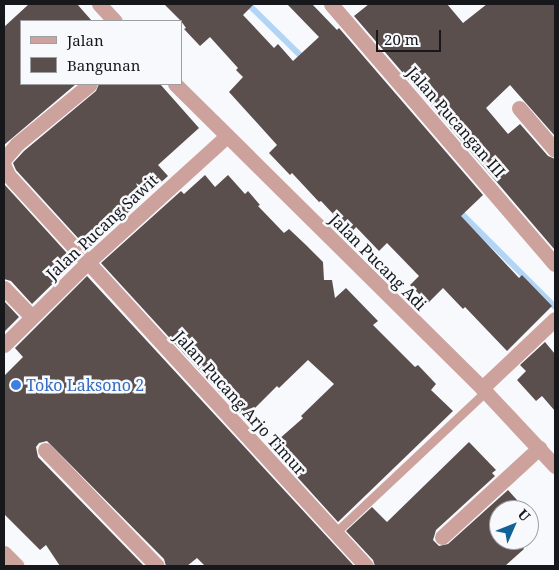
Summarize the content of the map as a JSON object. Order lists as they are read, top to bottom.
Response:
{
  "streets": {
    "street": [
      "Jalan Pucangan III",
      "Jalan Pucang Sawit",
      "Jalan Pucang Adi",
      "Jalan Pucang Arjo Timur"
    ]
  },
  "crossings": [
    ["Jalan Pucang Sawit", "Jalan Pucang Adi"],
    ["Jalan Pucang Sawit", "Jalan Pucang Arjo Timur"]
  ],
  "places": ["Toko Laksono 2"],
  "legend": ["Jalan", "Bangunan"],
  "scale_bar": "20 m",
  "north": "top right"
}
